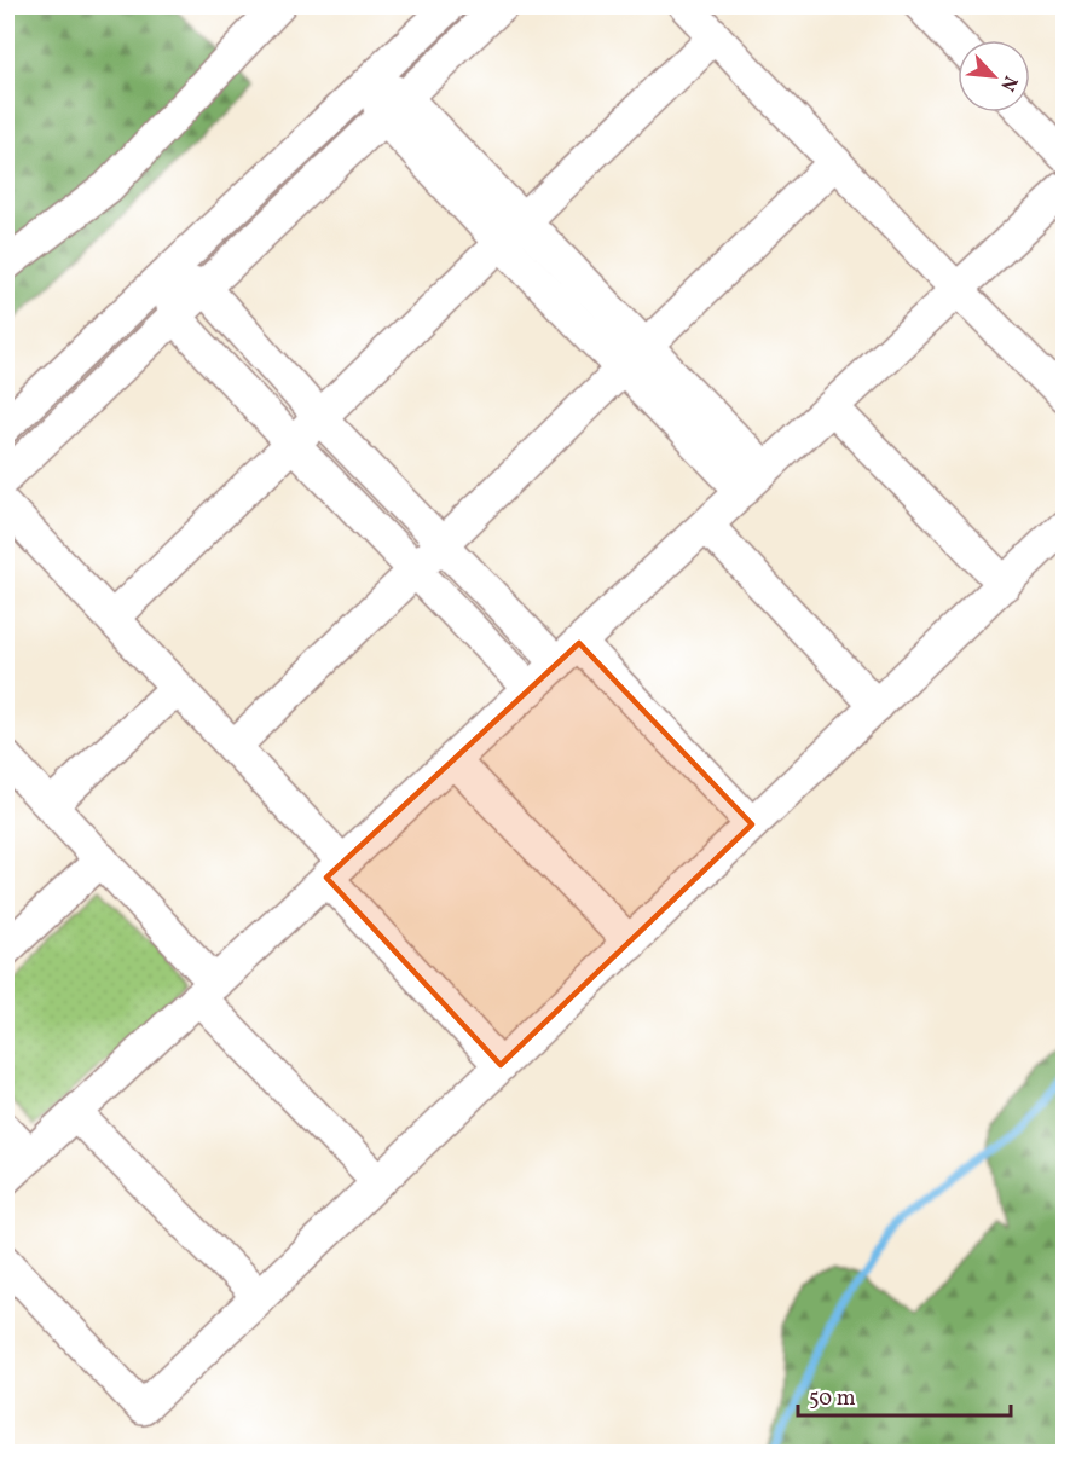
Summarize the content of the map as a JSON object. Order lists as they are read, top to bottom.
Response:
{
  "scale_bar": "50 m",
  "north": "bottom right"
}
